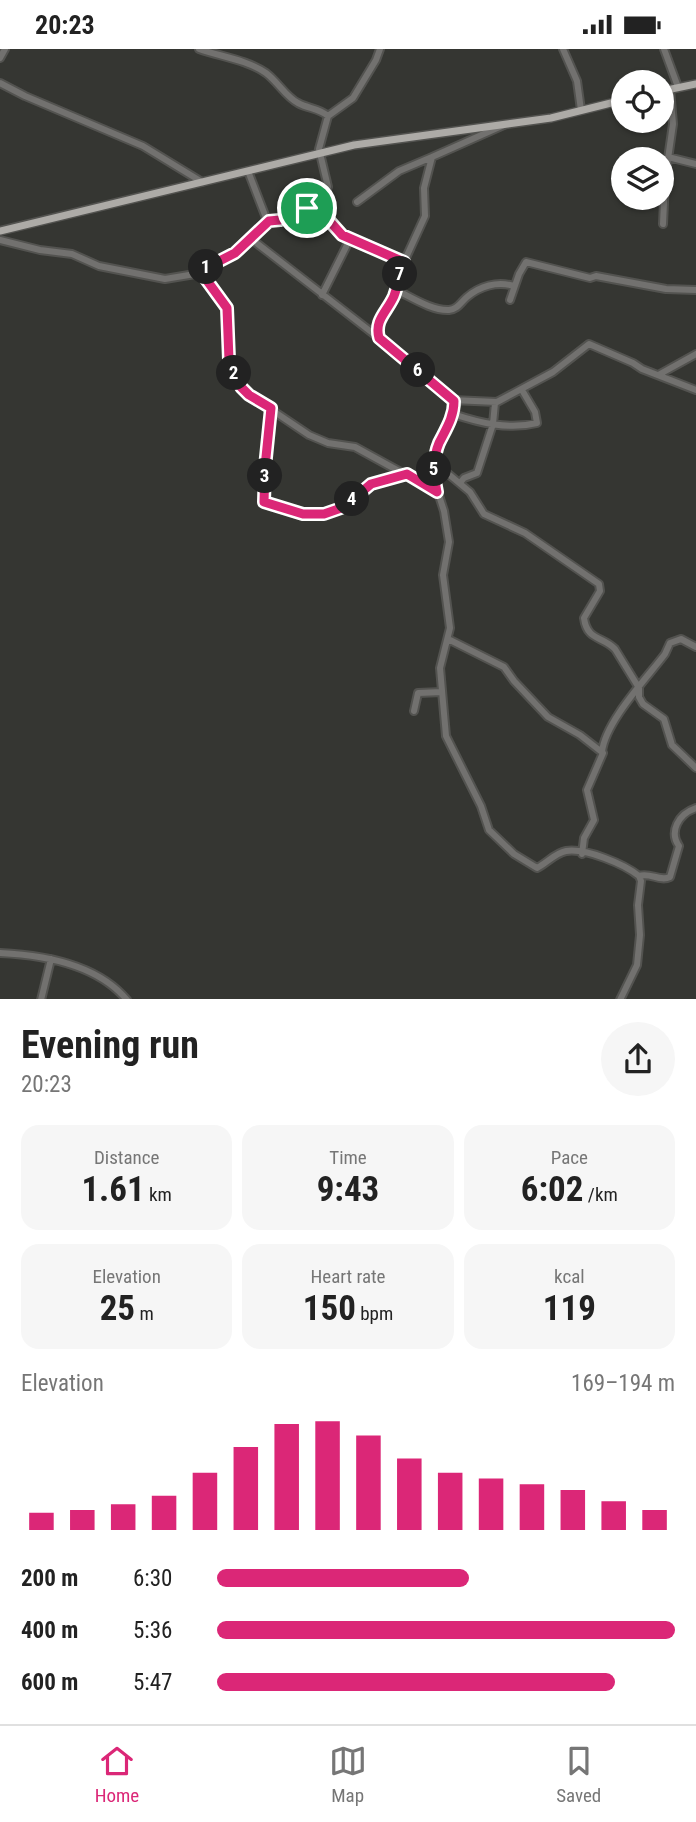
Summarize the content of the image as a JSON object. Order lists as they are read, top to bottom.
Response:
{
  "page": {
    "status": "20:23",
    "pins": [
      "1",
      "7",
      "6",
      "2",
      "5",
      "3",
      "4"
    ],
    "heading": ["Evening run", "20:23"],
    "stats": [
      ["Distance", "1.61 km"],
      ["Time", "9:43"],
      ["Pace", "6:02 /km"],
      ["Elevation", "25 m"],
      ["Heart rate", "150 bpm"],
      ["kcal", "119"]
    ],
    "chart": ["Elevation", "169–194 m"],
    "list": [
      {
        "name": "200 m",
        "note": "6:30"
      },
      {
        "name": "400 m",
        "note": "5:36"
      },
      {
        "name": "600 m",
        "note": "5:47"
      }
    ],
    "tabs": ["Home", "Map", "Saved"]
  }
}
